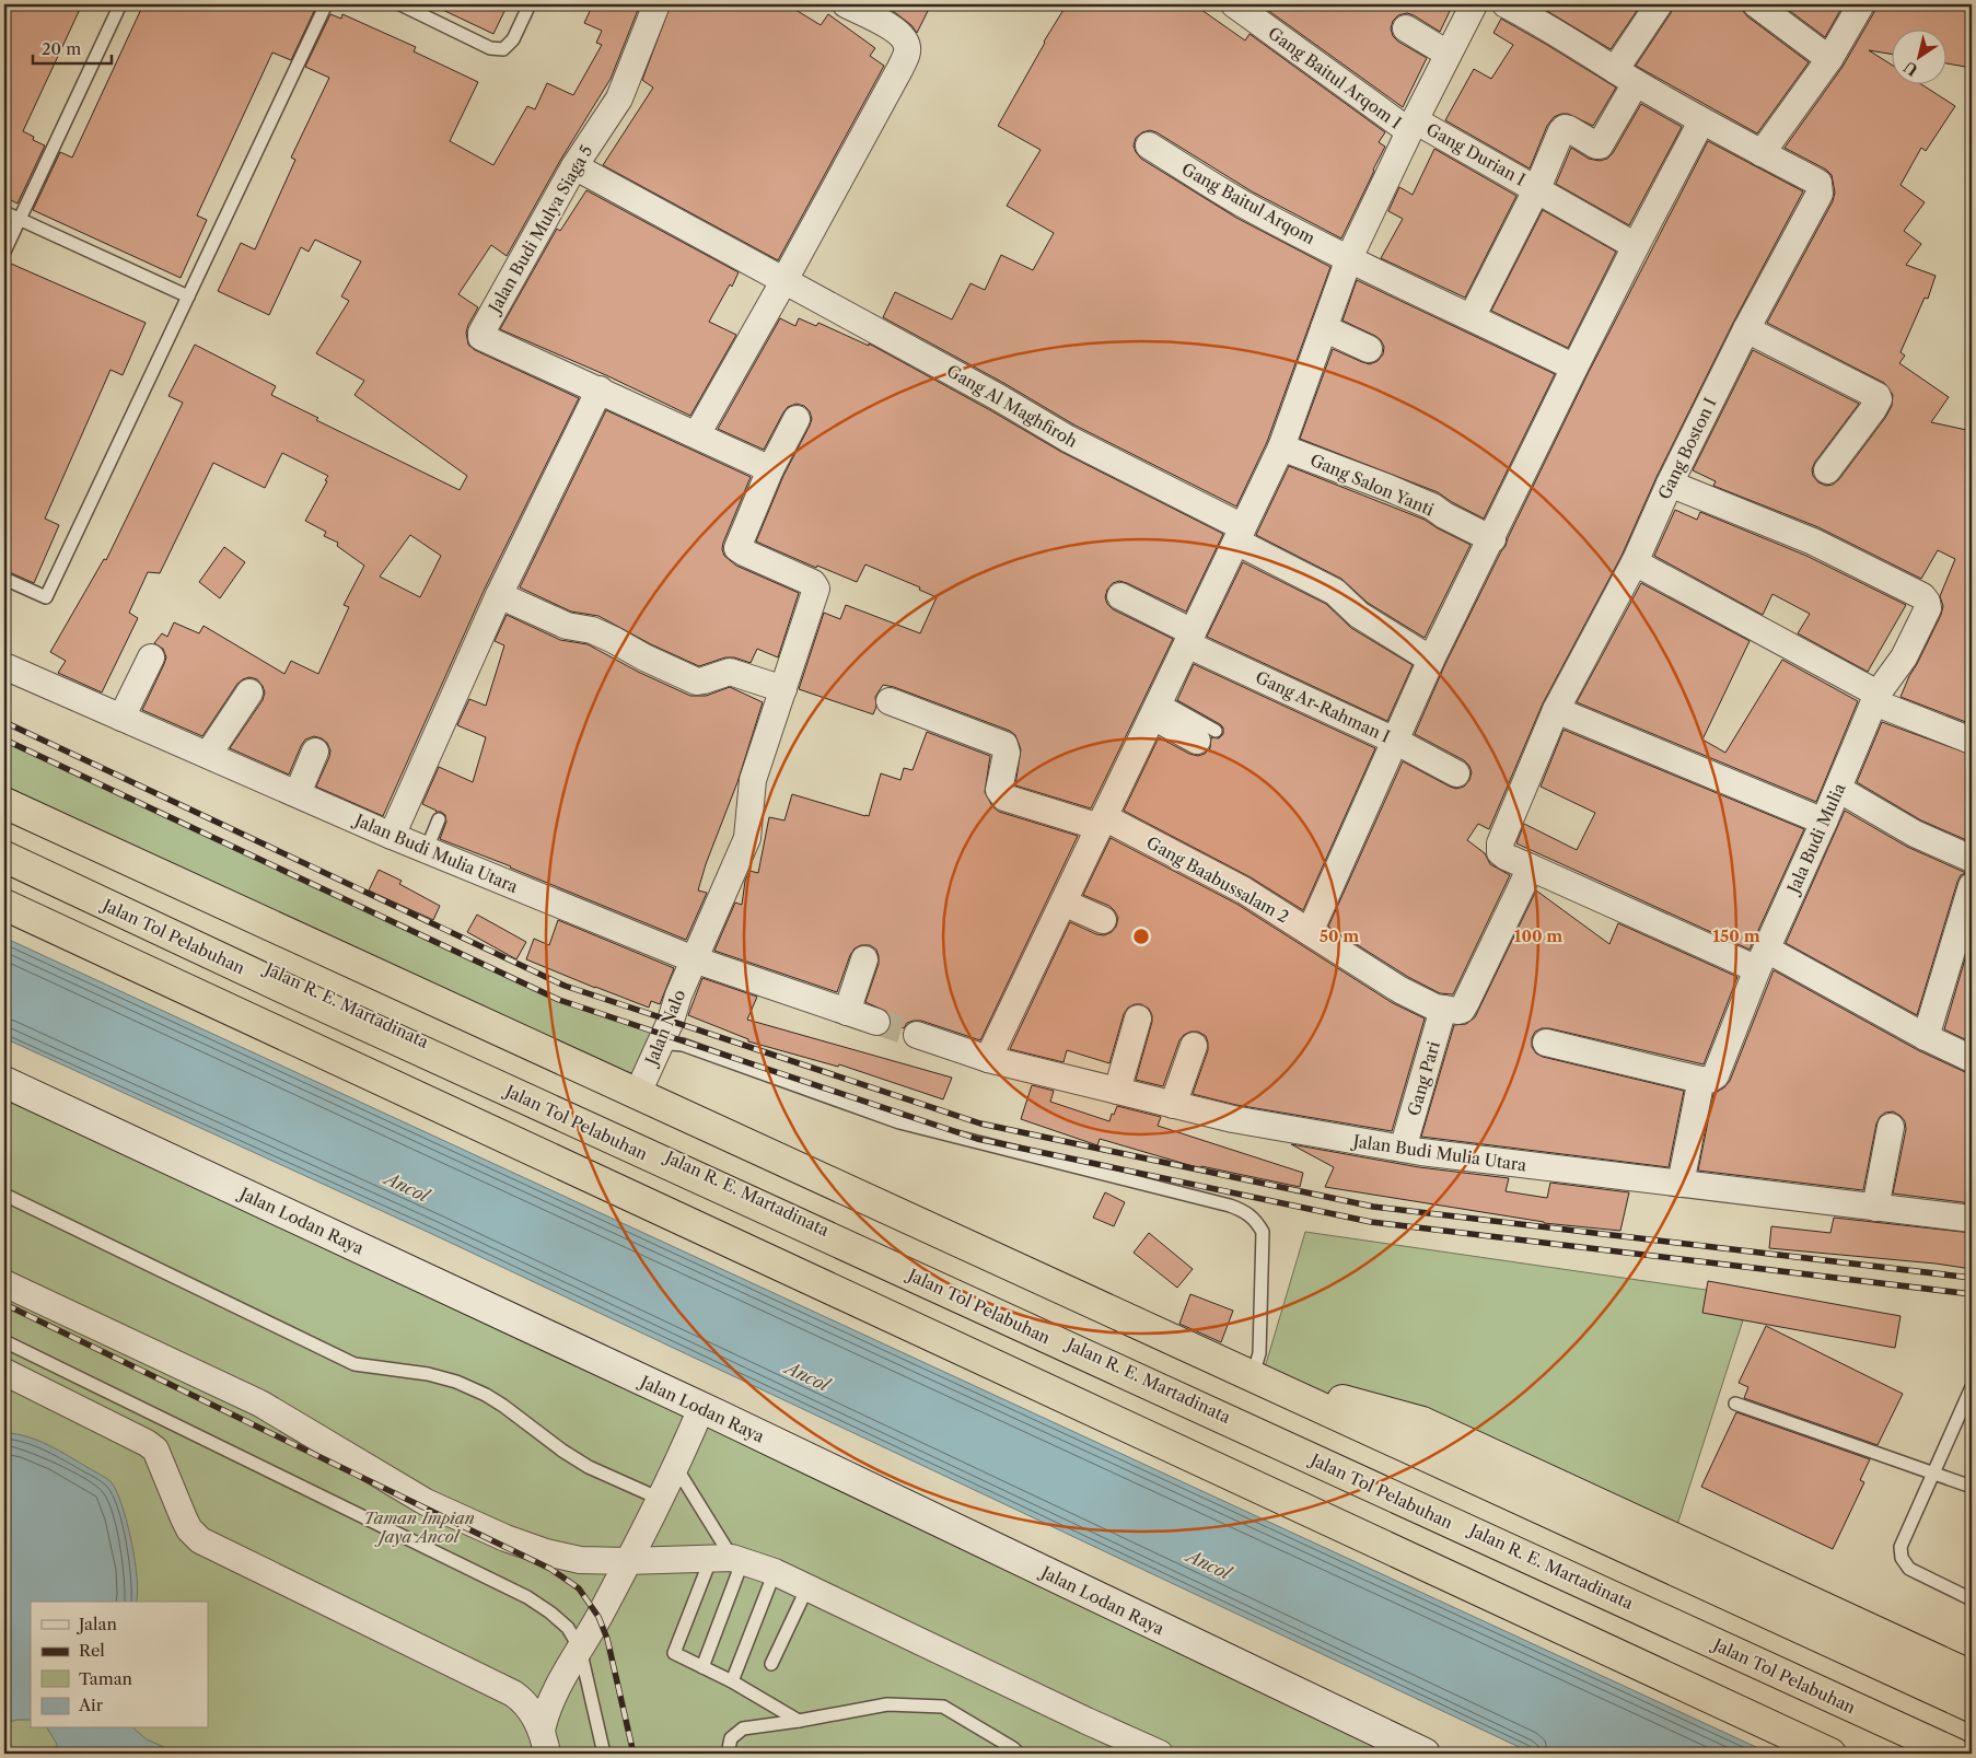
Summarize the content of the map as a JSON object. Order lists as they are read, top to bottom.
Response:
{
  "streets": {
    "highway": ["Jalan Tol Pelabuhan", "Jalan R. E. Martadinata"],
    "main road": ["Jalan Lodan Raya"],
    "street": [
      "Gang Baitul Arqom I",
      "Gang Durian I",
      "Gang Baitul Arqom",
      "Jalan Budi Mulya Siaga 5",
      "Gang Al Maghfiroh",
      "Gang Boston I",
      "Gang Salon Yanti",
      "Gang Ar-Rahman I",
      "Jala Budi Mulia",
      "Jalan Budi Mulia Utara",
      "Gang Baabussalam 2",
      "Jalan Nalo",
      "Gang Pari"
    ]
  },
  "crossings": [
    ["Gang Baitul Arqom I", "Gang Durian I"],
    ["Jalan Budi Mulya Siaga 5", "Gang Al Maghfiroh"],
    ["Gang Boston I", "Jala Budi Mulia"],
    ["Jalan Budi Mulia Utara", "Jalan Nalo"],
    ["Jalan Budi Mulia Utara", "Gang Pari"],
    ["Gang Baabussalam 2", "Gang Pari"]
  ],
  "water": ["Ancol"],
  "parks": ["Taman Impian Jaya Ancol"],
  "legend": [
    "Jalan",
    "Rel",
    "Taman",
    "Air"
  ],
  "scale_bar": "20 m",
  "north": "bottom left",
  "rings": ["50 m", "100 m", "150 m"]
}
